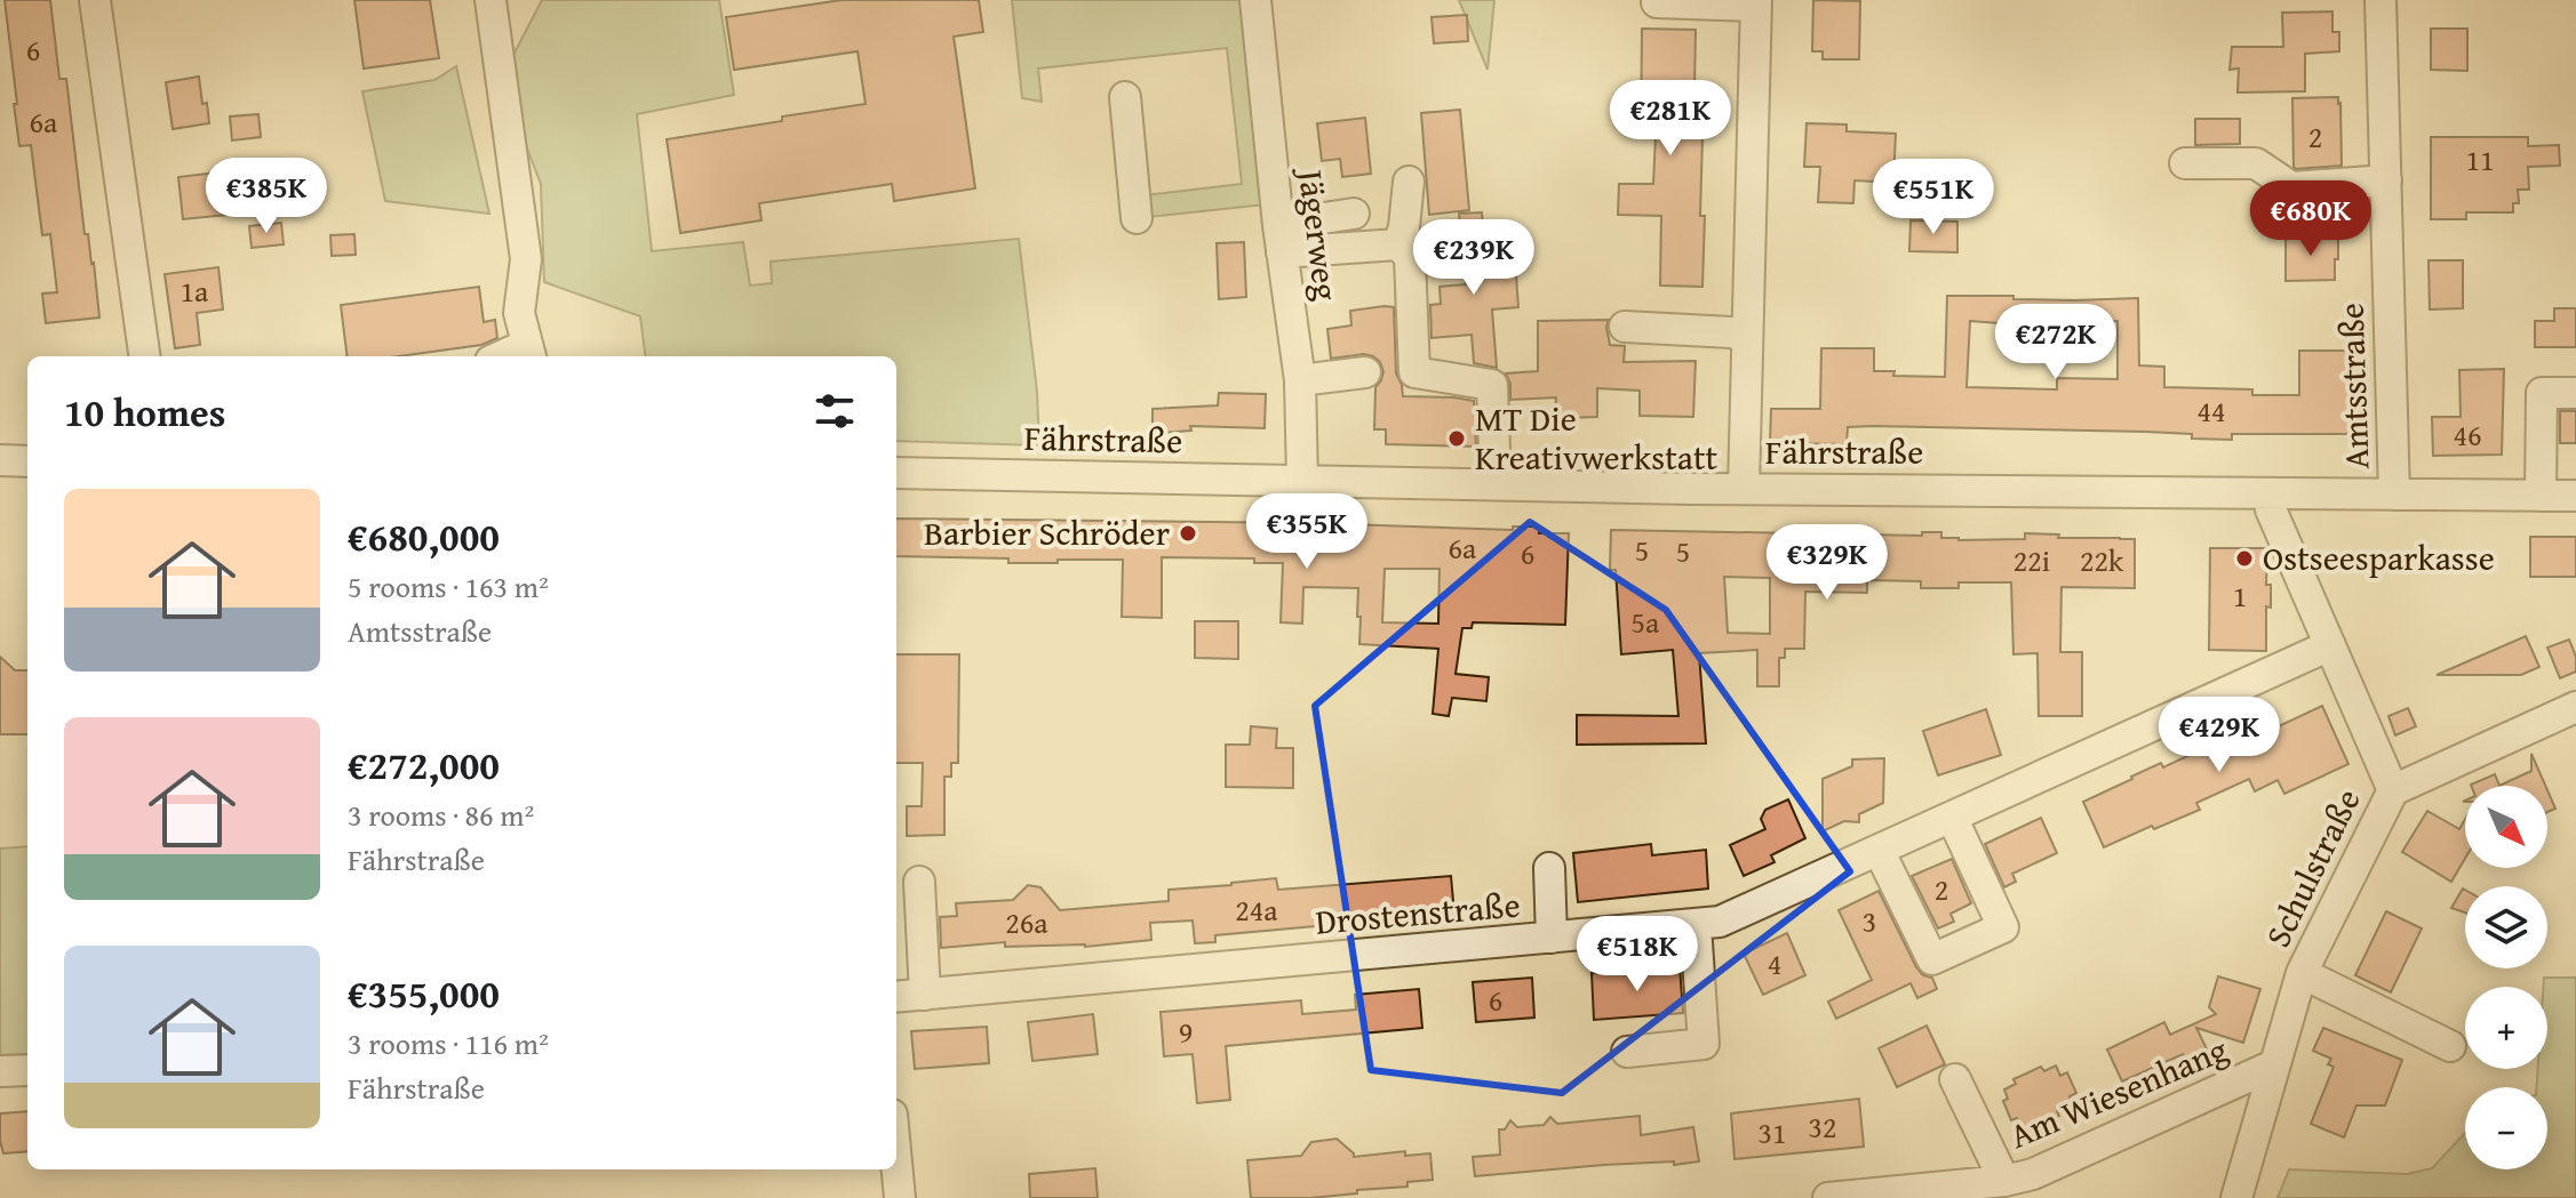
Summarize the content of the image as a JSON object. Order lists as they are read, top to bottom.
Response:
{
  "streets": {
    "street": [
      "Jägerweg",
      "Amtsstraße",
      "Fährstraße",
      "Schulstraße",
      "Drostenstraße",
      "Am Wiesenhang"
    ]
  },
  "crossings": [
    ["Jägerweg", "Fährstraße"],
    ["Amtsstraße", "Fährstraße"],
    ["Schulstraße", "Am Wiesenhang"]
  ],
  "places": ["MT Die Kreativwerkstatt", "Barbier Schröder", "Ostseesparkasse"],
  "house_numbers": [
    "6",
    "6a",
    "2",
    "11",
    "1a",
    "44",
    "46",
    "6a",
    "5",
    "5",
    "6",
    "22i",
    "22k",
    "1",
    "5a",
    "2",
    "24a",
    "3",
    "26a",
    "4",
    "6",
    "9",
    "32",
    "31"
  ],
  "north": "bottom right",
  "page": {
    "price": [
      "€281K",
      "€385K",
      "€551K",
      "€680K",
      "€239K",
      "€272K",
      "€355K",
      "€329K",
      "€429K",
      "€518K"
    ],
    "heading": "10 homes",
    "list": [
      {
        "name": "€680,000",
        "note": "5 rooms · 163 m² · Amtsstraße"
      },
      {
        "name": "€272,000",
        "note": "3 rooms · 86 m² · Fährstraße"
      },
      {
        "name": "€355,000",
        "note": "3 rooms · 116 m² · Fährstraße"
      }
    ],
    "map_buttons": ["+", "−"]
  }
}
